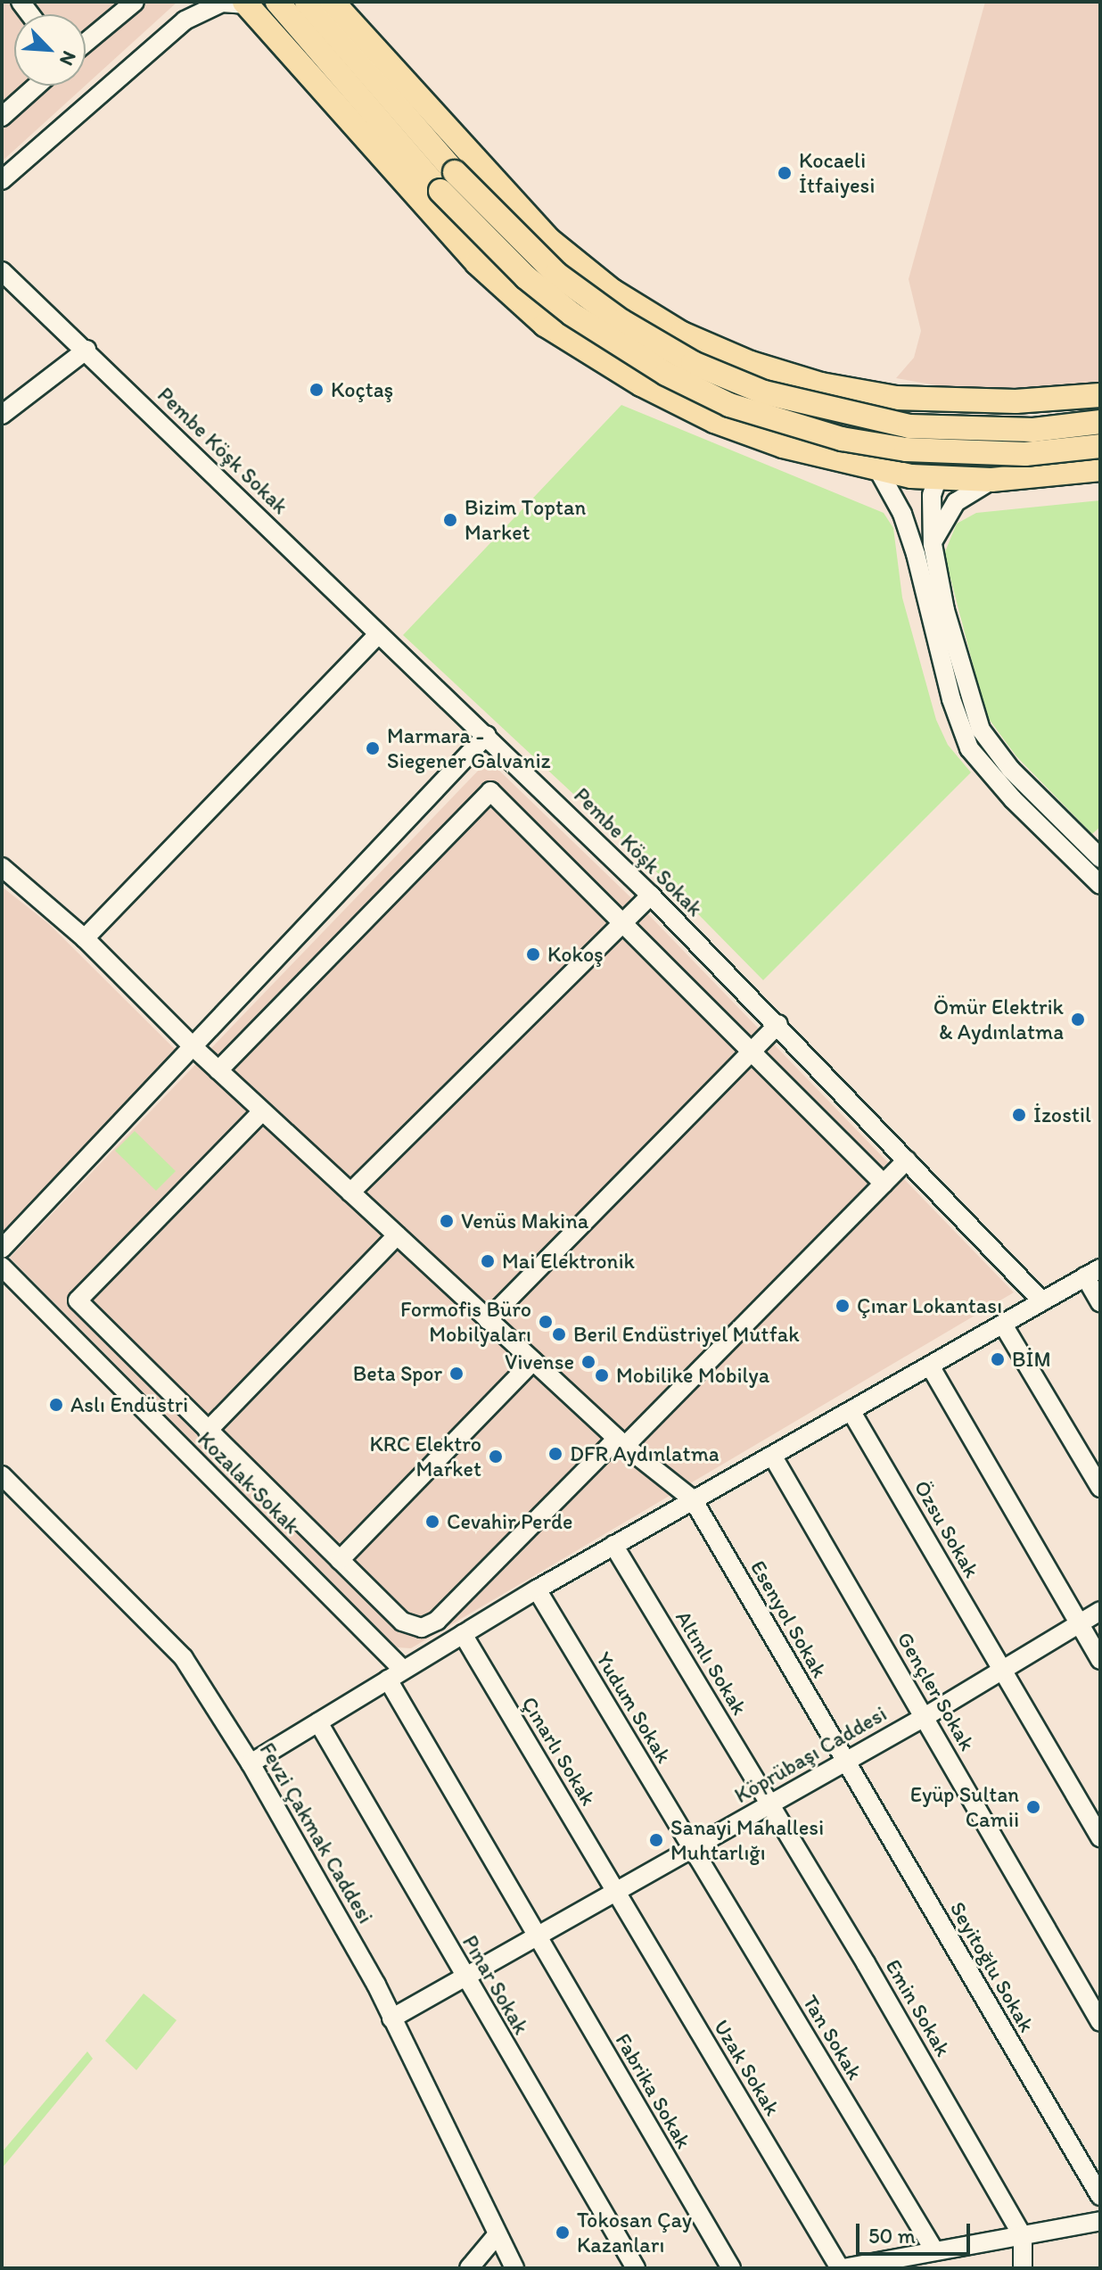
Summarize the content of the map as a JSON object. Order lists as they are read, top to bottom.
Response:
{
  "streets": {
    "street": [
      "Pembe Köşk Sokak",
      "Kozalak Sokak",
      "Özsu Sokak",
      "Esenyol Sokak",
      "Altınlı Sokak",
      "Gençler Sokak",
      "Yudum Sokak",
      "Çınarlı Sokak",
      "Köprübaşı Caddesi",
      "Fevzi Çakmak Caddesi",
      "Seyitoğlu Sokak",
      "Pınar Sokak",
      "Emin Sokak",
      "Tan Sokak",
      "Uzak Sokak",
      "Fabrika Sokak"
    ]
  },
  "crossings": [
    ["Kozalak Sokak", "Köprübaşı Caddesi"],
    ["Kozalak Sokak", "Fabrika Sokak"],
    ["Özsu Sokak", "Köprübaşı Caddesi"],
    ["Esenyol Sokak", "Köprübaşı Caddesi"],
    ["Esenyol Sokak", "Seyitoğlu Sokak"],
    ["Altınlı Sokak", "Köprübaşı Caddesi"],
    ["Altınlı Sokak", "Emin Sokak"],
    ["Gençler Sokak", "Köprübaşı Caddesi"],
    ["Yudum Sokak", "Köprübaşı Caddesi"],
    ["Yudum Sokak", "Tan Sokak"],
    ["Çınarlı Sokak", "Köprübaşı Caddesi"],
    ["Çınarlı Sokak", "Uzak Sokak"],
    ["Köprübaşı Caddesi", "Fevzi Çakmak Caddesi"],
    ["Köprübaşı Caddesi", "Seyitoğlu Sokak"],
    ["Köprübaşı Caddesi", "Pınar Sokak"],
    ["Köprübaşı Caddesi", "Emin Sokak"],
    ["Köprübaşı Caddesi", "Tan Sokak"],
    ["Köprübaşı Caddesi", "Uzak Sokak"],
    ["Köprübaşı Caddesi", "Fabrika Sokak"]
  ],
  "places": [
    "Kocaeli İtfaiyesi",
    "Koçtaş",
    "Bizim Toptan Market",
    "Marmara - Siegener Galvaniz",
    "Kokoş",
    "Ömür Elektrik & Aydınlatma",
    "İzostil",
    "Venüs Makina",
    "Mai Elektronik",
    "Çınar Lokantası",
    "Formofis Büro Mobilyaları",
    "Beril Endüstriyel Mutfak",
    "BİM",
    "Vivense",
    "Beta Spor",
    "Mobilike Mobilya",
    "Aslı Endüstri",
    "DFR Aydınlatma",
    "KRC Elektro Market",
    "Cevahir Perde",
    "Eyüp Sultan Camii",
    "Sanayi Mahallesi Muhtarlığı",
    "Tokosan Çay Kazanları"
  ],
  "scale_bar": "50 m",
  "north": "bottom right"
}
